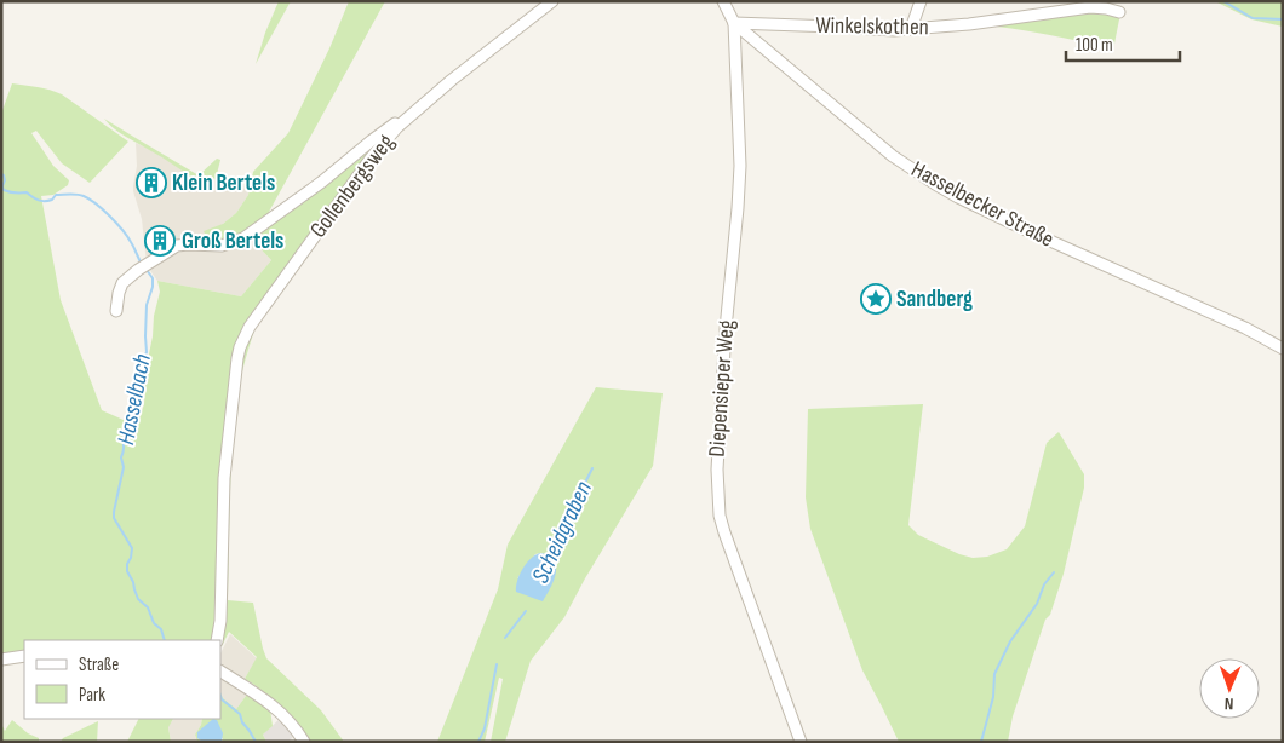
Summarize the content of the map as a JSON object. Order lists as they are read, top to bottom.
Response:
{
  "streets": {
    "street": [
      "Winkelskothen",
      "Gollenbergsweg",
      "Hasselbecker Straße",
      "Diepensieper Weg"
    ]
  },
  "crossings": [
    ["Winkelskothen", "Hasselbecker Straße"],
    ["Winkelskothen", "Diepensieper Weg"],
    ["Hasselbecker Straße", "Diepensieper Weg"]
  ],
  "water": ["Hasselbach", "Scheidgraben"],
  "places": {
    "building": ["Klein Bertels", "Groß Bertels"],
    "place": ["Sandberg"]
  },
  "legend": ["Straße", "Park"],
  "scale_bar": "100 m",
  "north": "bottom"
}
